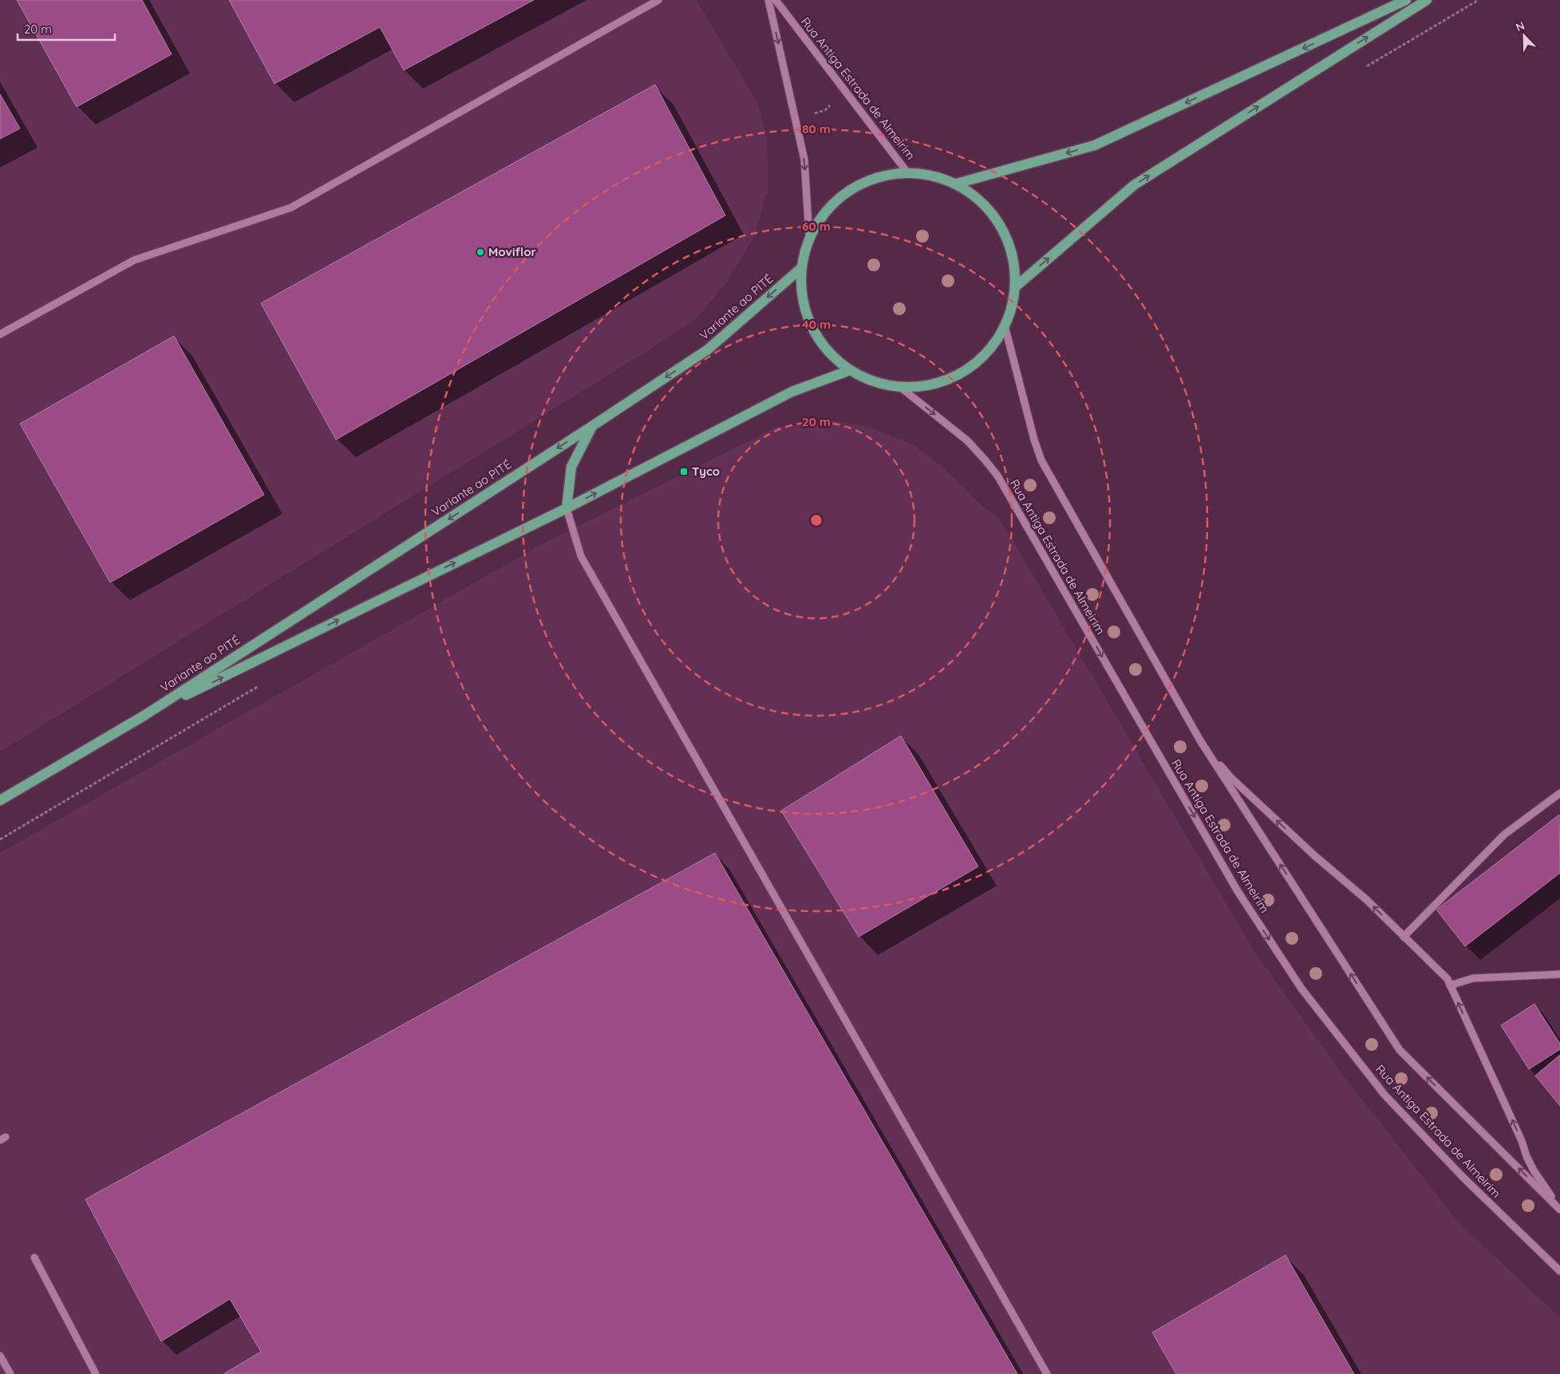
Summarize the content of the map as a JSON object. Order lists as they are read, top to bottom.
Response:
{
  "streets": {
    "main road": ["Variante ao PITÉ"],
    "street": ["Rua Antiga Estrada de Almeirim"]
  },
  "places": {
    "other": ["Moviflor"],
    "transit": ["Tyco"]
  },
  "scale_bar": "20 m",
  "north": "top left",
  "rings": [
    "80 m",
    "60 m",
    "40 m",
    "20 m"
  ]
}
